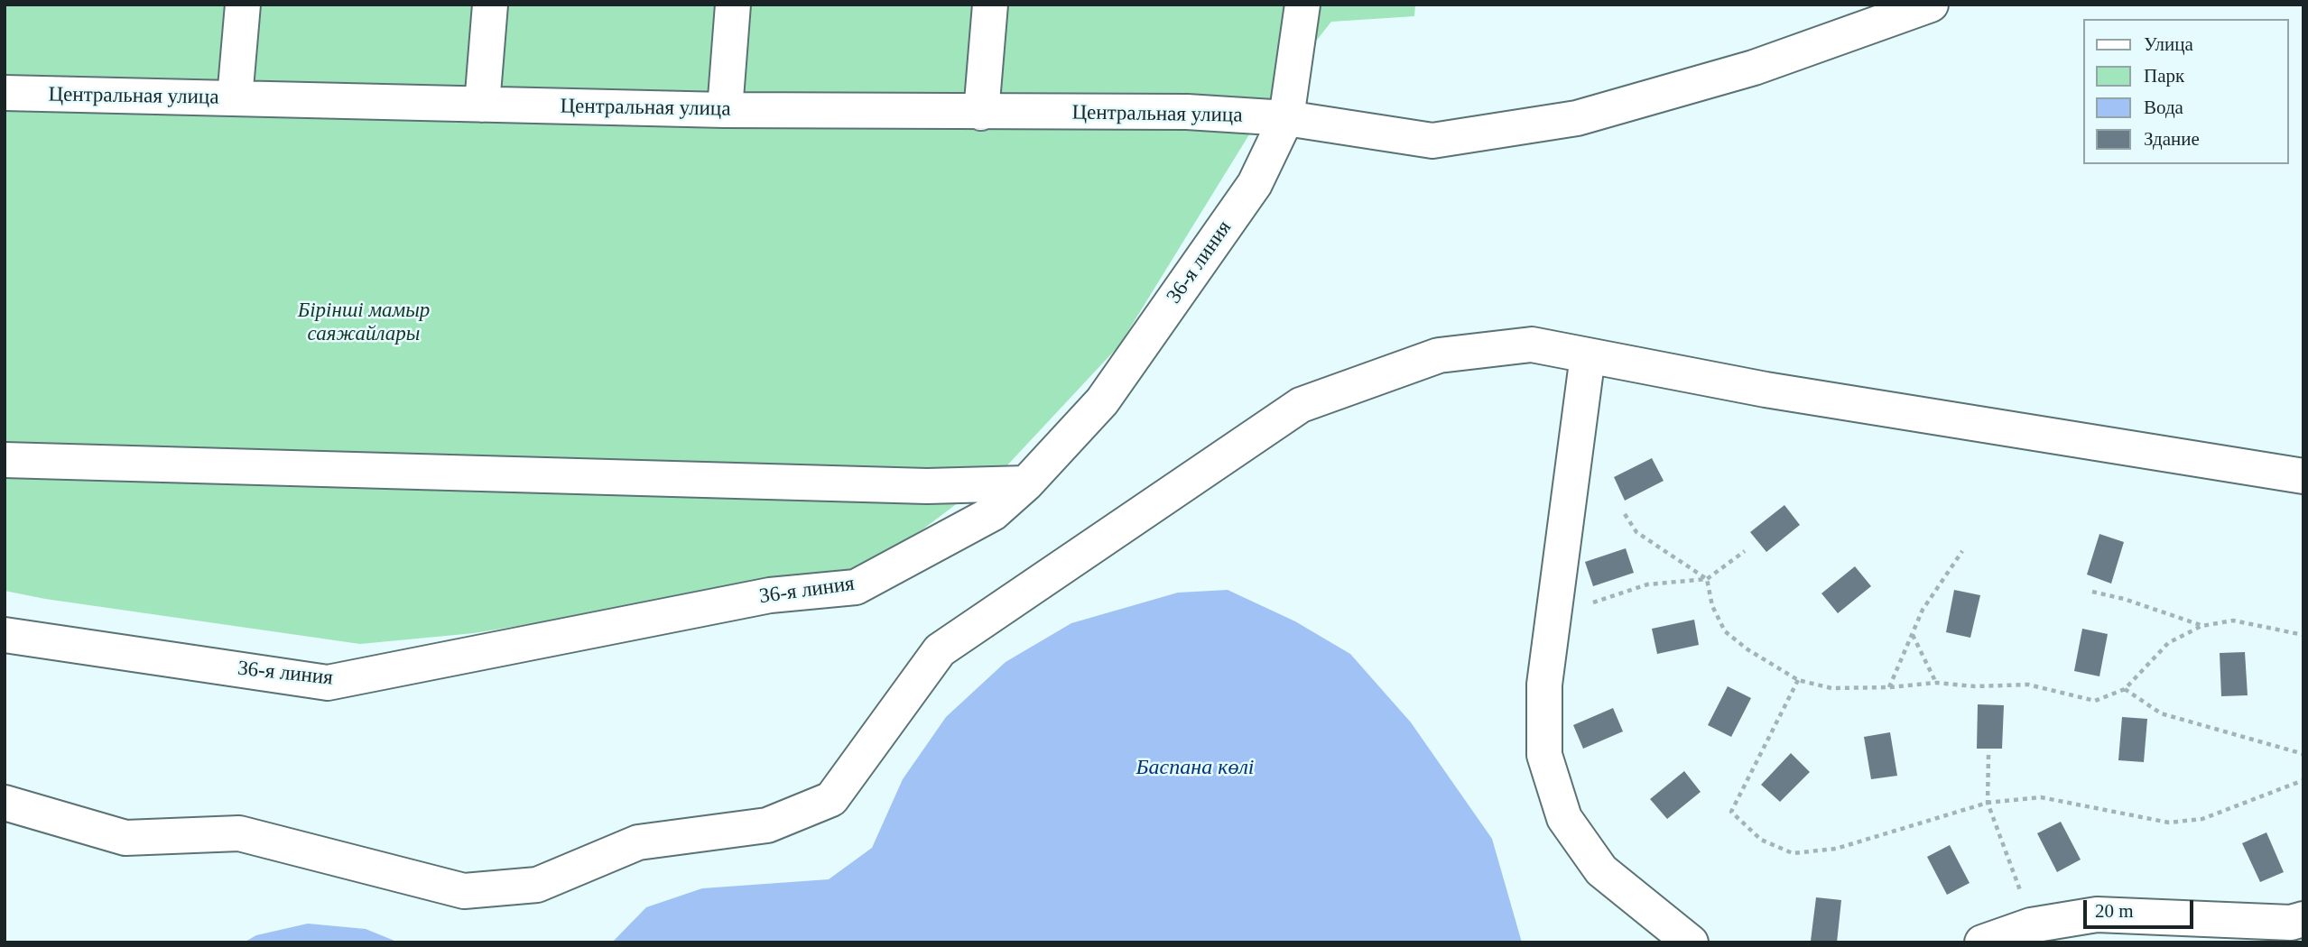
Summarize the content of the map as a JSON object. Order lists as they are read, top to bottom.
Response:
{
  "streets": {
    "street": ["Центральная улица", "36-я линия"]
  },
  "crossings": [
    ["Центральная улица", "36-я линия"]
  ],
  "water": ["Баспана көлі"],
  "parks": ["Бірінші мамыр саяжайлары"],
  "legend": [
    "Улица",
    "Парк",
    "Вода",
    "Здание"
  ],
  "scale_bar": "20 m"
}
